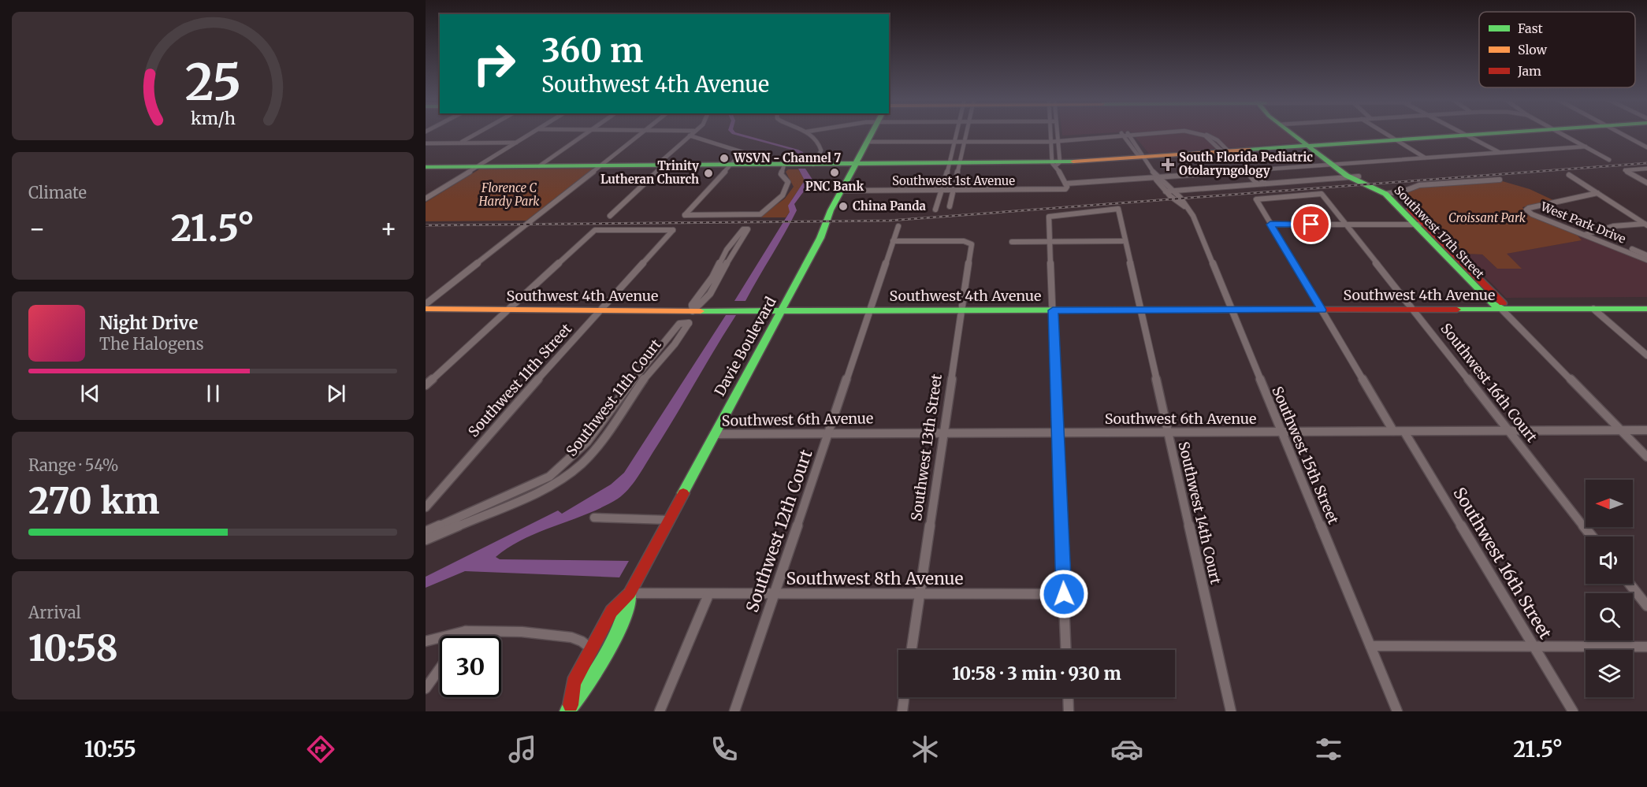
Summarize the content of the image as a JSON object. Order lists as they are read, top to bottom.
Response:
{
  "streets": {
    "main road": ["Southwest 17th Street", "Southwest 4th Avenue", "Davie Boulevard"],
    "street": [
      "Southwest 1st Avenue",
      "West Park Drive",
      "Southwest 11th Street",
      "Southwest 16th Court",
      "Southwest 11th Court",
      "Southwest 6th Avenue",
      "Southwest 13th Street",
      "Southwest 15th Street",
      "Southwest 14th Court",
      "Southwest 12th Court",
      "Southwest 16th Street",
      "Southwest 8th Avenue"
    ]
  },
  "crossings": [
    ["Southwest 1st Avenue", "Southwest 17th Street"],
    ["Southwest 1st Avenue", "Davie Boulevard"],
    ["Southwest 1st Avenue", "Southwest 15th Street"],
    ["Southwest 17th Street", "Southwest 4th Avenue"],
    ["Southwest 17th Street", "Southwest 6th Avenue"],
    ["Southwest 4th Avenue", "Davie Boulevard"],
    ["Southwest 4th Avenue", "Southwest 11th Street"],
    ["Southwest 4th Avenue", "Southwest 16th Court"],
    ["Southwest 4th Avenue", "Southwest 13th Street"],
    ["Southwest 4th Avenue", "Southwest 15th Street"],
    ["Southwest 4th Avenue", "Southwest 14th Court"],
    ["Southwest 4th Avenue", "Southwest 12th Court"],
    ["Davie Boulevard", "Southwest 6th Avenue"],
    ["Davie Boulevard", "Southwest 8th Avenue"],
    ["Southwest 16th Court", "Southwest 6th Avenue"],
    ["Southwest 6th Avenue", "Southwest 13th Street"],
    ["Southwest 6th Avenue", "Southwest 15th Street"],
    ["Southwest 6th Avenue", "Southwest 14th Court"],
    ["Southwest 6th Avenue", "Southwest 12th Court"],
    ["Southwest 6th Avenue", "Southwest 16th Street"],
    ["Southwest 13th Street", "Southwest 12th Court"],
    ["Southwest 13th Street", "Southwest 8th Avenue"],
    ["Southwest 12th Court", "Southwest 8th Avenue"]
  ],
  "parks": ["Florence C Hardy Park", "Croissant Park"],
  "places": {
    "other": [
      "WSVN - Channel 7",
      "PNC Bank",
      "Trinity Lutheran Church",
      "China Panda"
    ],
    "health": ["South Florida Pediatric Otolaryngology"]
  },
  "legend": ["Fast", "Slow", "Jam"],
  "north": "left",
  "page": {
    "turn": ["360 m", "Southwest 4th Avenue"],
    "tile": [
      "Climate",
      ["Range · 54%", "270 km"],
      ["Arrival", "10:58"]
    ],
    "heat": ["−", "21.5°", "+"],
    "song": ["Night Drive", "The Halogens"],
    "limit": "30",
    "trip": "10:58 · 3 min · 930 m",
    "tabs": ["10:55", "21.5°"],
    "gauge": ["25", "km/h"]
  }
}
